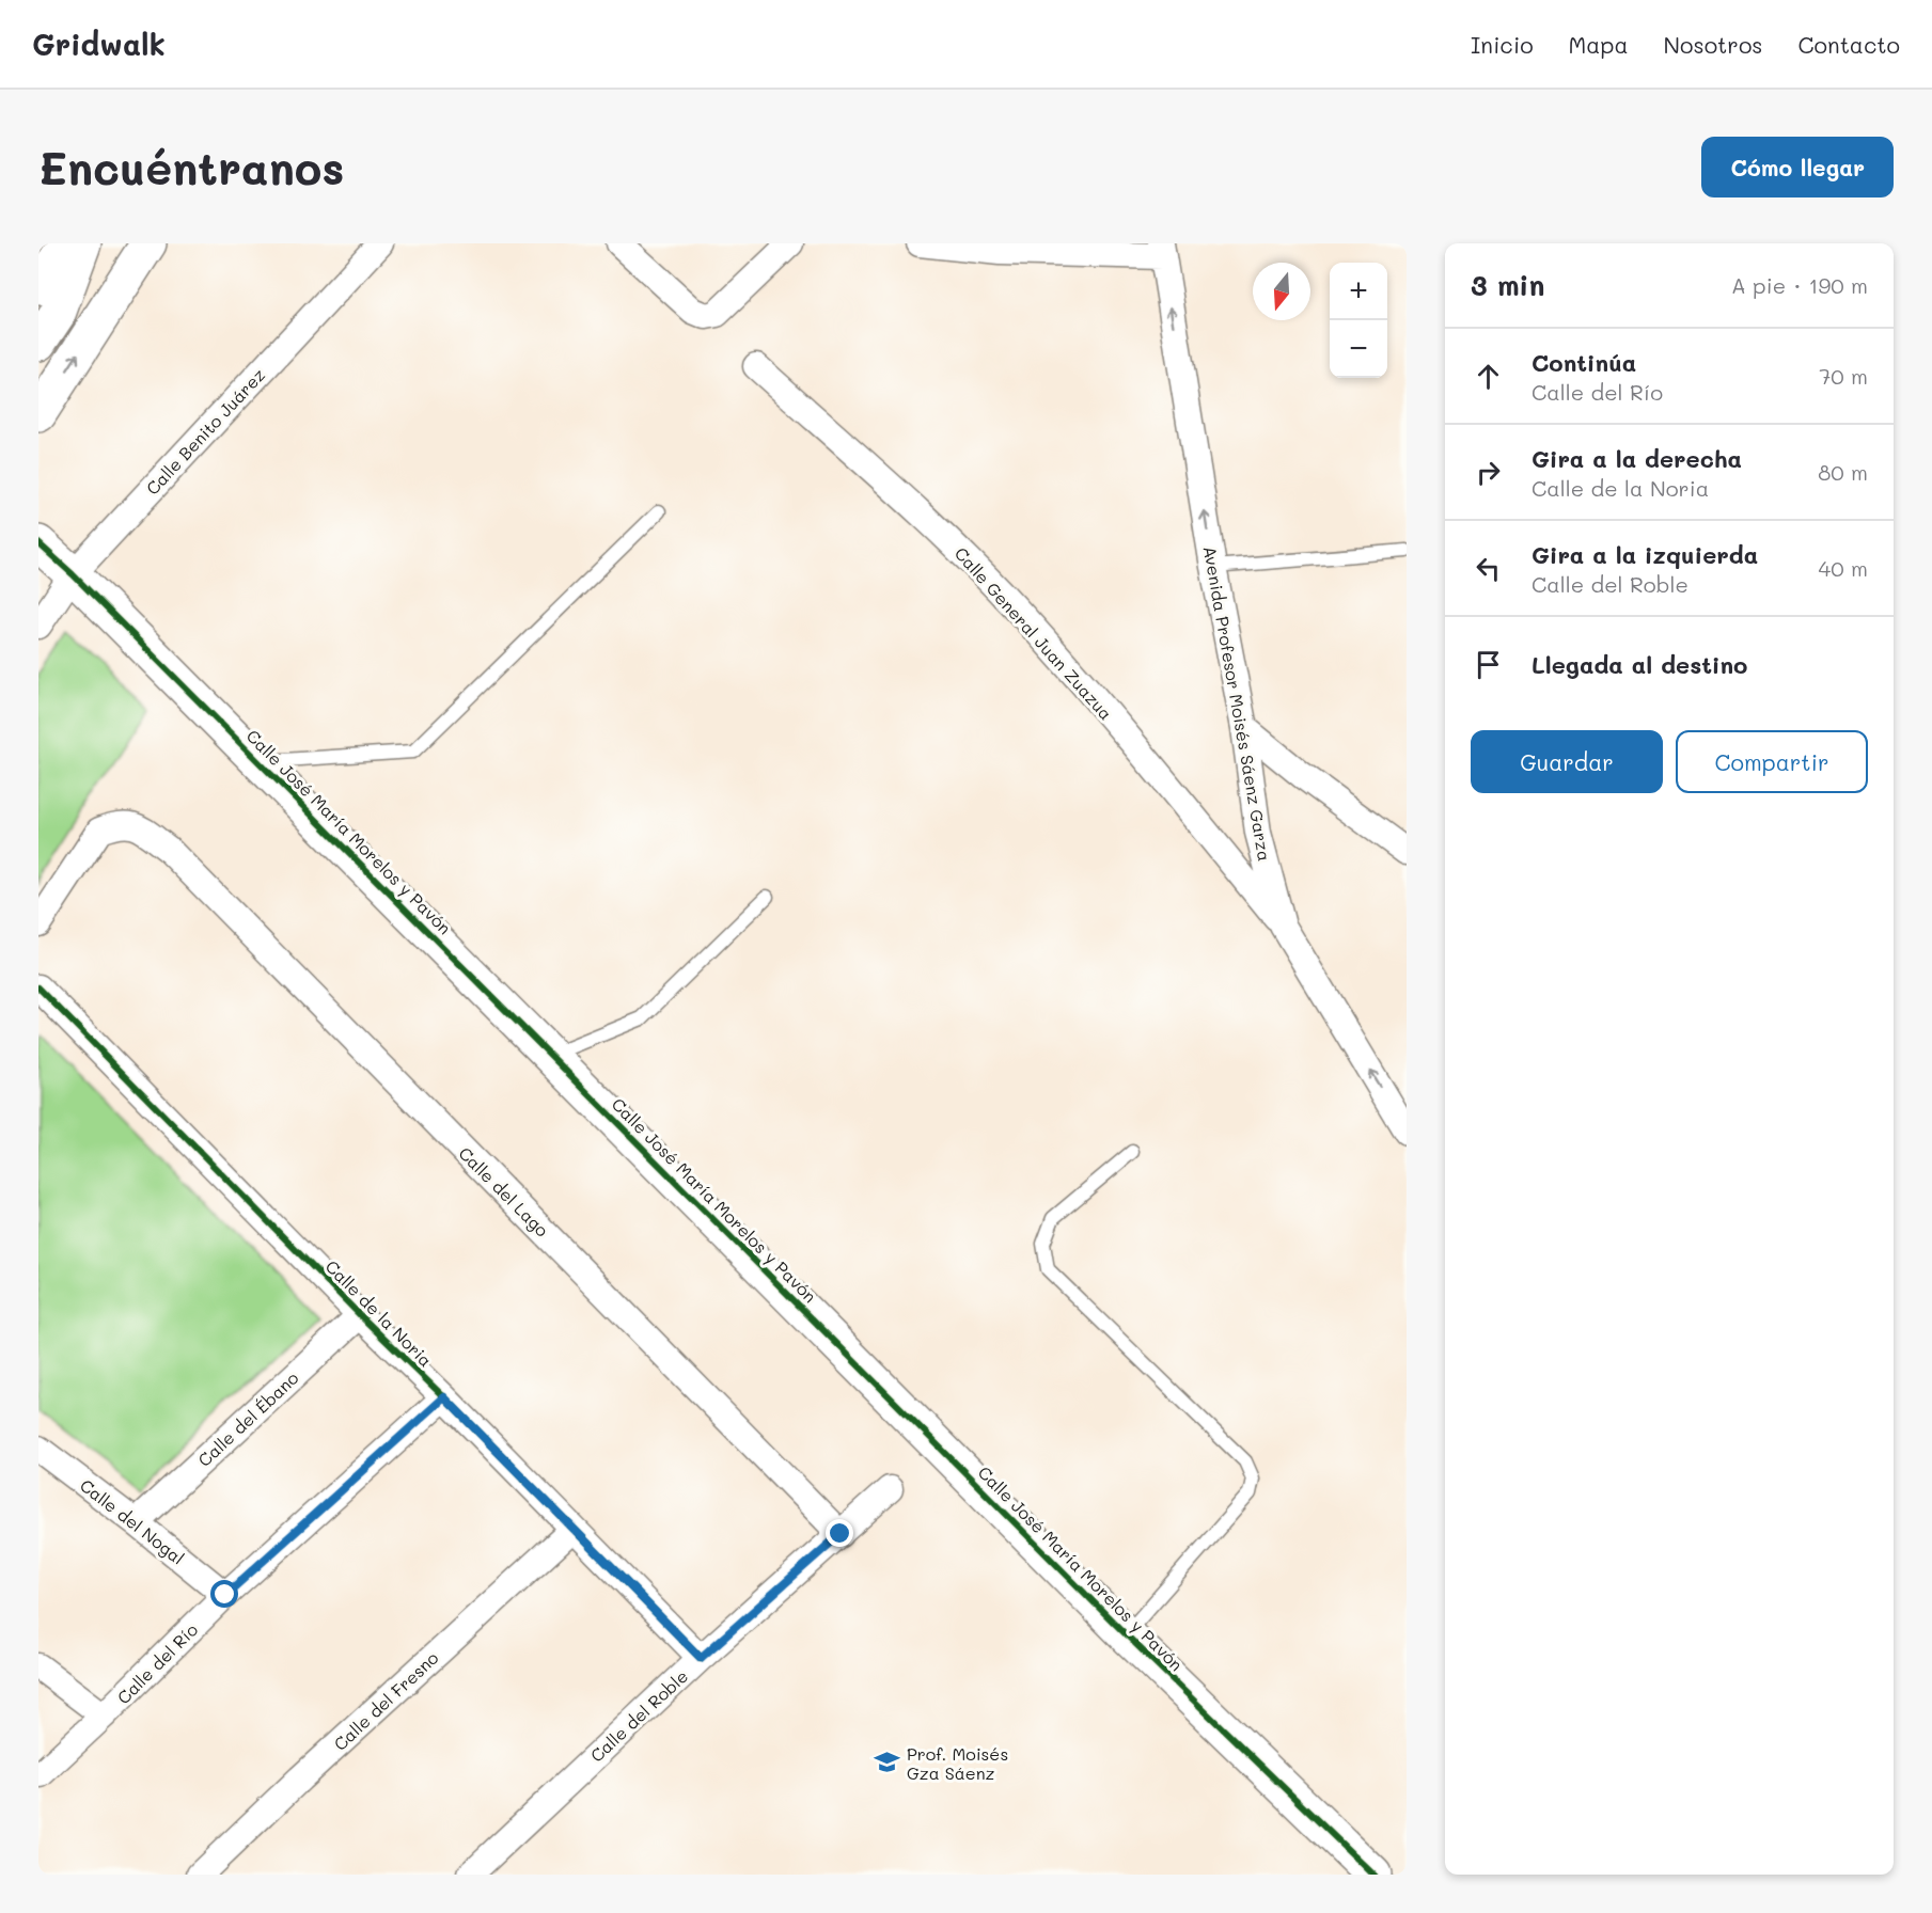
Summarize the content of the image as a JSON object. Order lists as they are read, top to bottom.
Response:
{
  "streets": {
    "street": [
      "Calle Benito Juárez",
      "Calle General Juan Zuazua",
      "Avenida Profesor Moisés Sáenz Garza",
      "Calle José María Morelos y Pavón",
      "Calle del Lago",
      "Calle de la Noria",
      "Calle del Ébano",
      "Calle del Nogal",
      "Calle del Río",
      "Calle del Fresno",
      "Calle del Roble"
    ]
  },
  "crossings": [
    ["Calle Benito Juárez", "Calle José María Morelos y Pavón"],
    ["Calle General Juan Zuazua", "Avenida Profesor Moisés Sáenz Garza"],
    ["Calle del Lago", "Calle del Roble"],
    ["Calle de la Noria", "Calle del Ébano"],
    ["Calle de la Noria", "Calle del Río"],
    ["Calle de la Noria", "Calle del Fresno"],
    ["Calle de la Noria", "Calle del Roble"],
    ["Calle del Ébano", "Calle del Nogal"],
    ["Calle del Nogal", "Calle del Río"]
  ],
  "one_way": ["Avenida Profesor Moisés Sáenz Garza"],
  "places": {
    "school or university": ["Prof. Moisés Gza Sáenz"]
  },
  "north": "bottom",
  "page": {
    "header": "Gridwalk",
    "nav": [
      "Inicio",
      "Mapa",
      "Nosotros",
      "Contacto"
    ],
    "buttons": [
      "Cómo llegar",
      ["Guardar", "Compartir"]
    ],
    "title": "Encuéntranos",
    "heading": ["3 min", "A pie · 190 m"],
    "map_buttons": ["+", "−"],
    "list": [
      ["Continúa", "Calle del Río", "70 m"],
      ["Gira a la derecha", "Calle de la Noria", "80 m"],
      ["Gira a la izquierda", "Calle del Roble", "40 m"],
      "Llegada al destino"
    ]
  }
}
